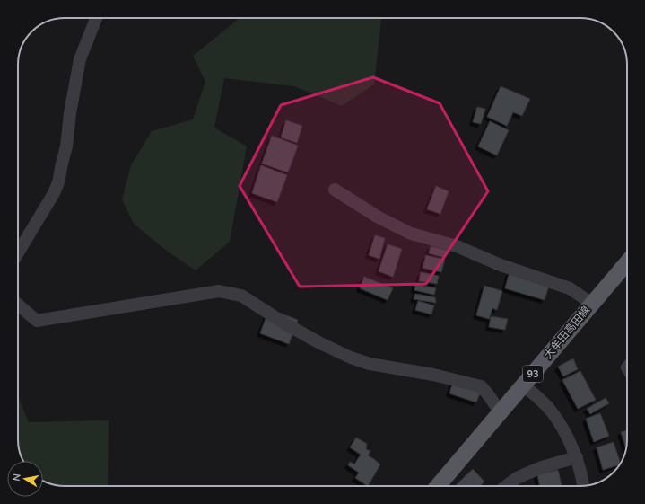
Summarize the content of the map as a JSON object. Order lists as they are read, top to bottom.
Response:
{
  "streets": {
    "main road": ["大牟田高田線", "93"]
  },
  "north": "left"
}
